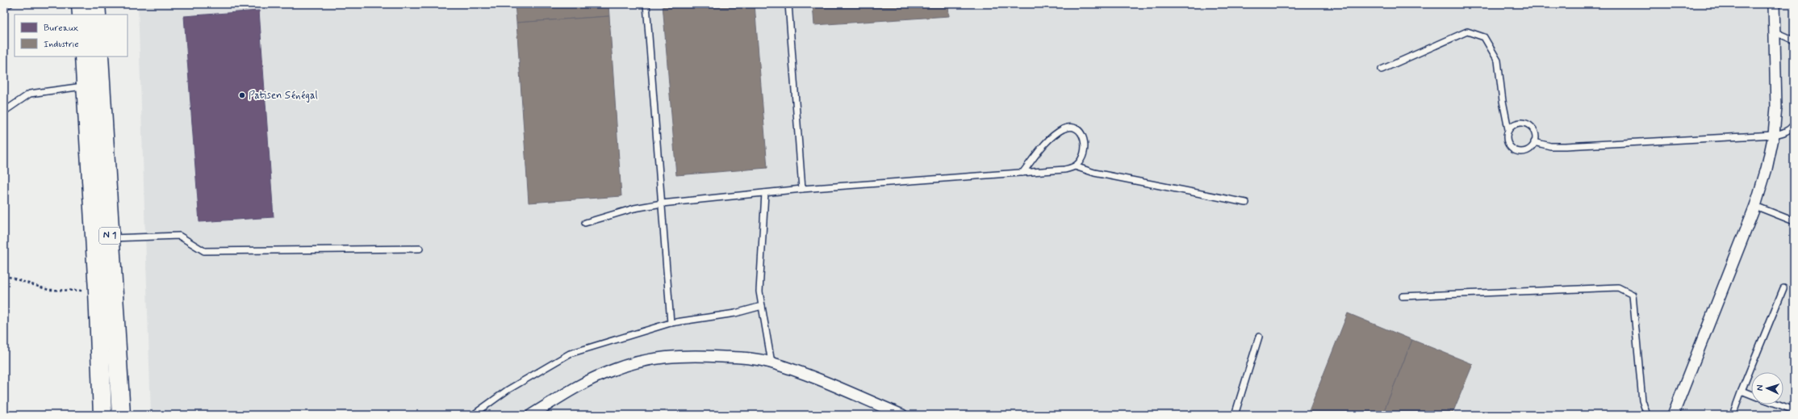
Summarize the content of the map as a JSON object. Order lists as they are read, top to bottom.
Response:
{
  "streets": {
    "highway": ["N 1"]
  },
  "places": ["Patisen Sénégal"],
  "legend": ["Bureaux", "Industrie"],
  "north": "left"
}
